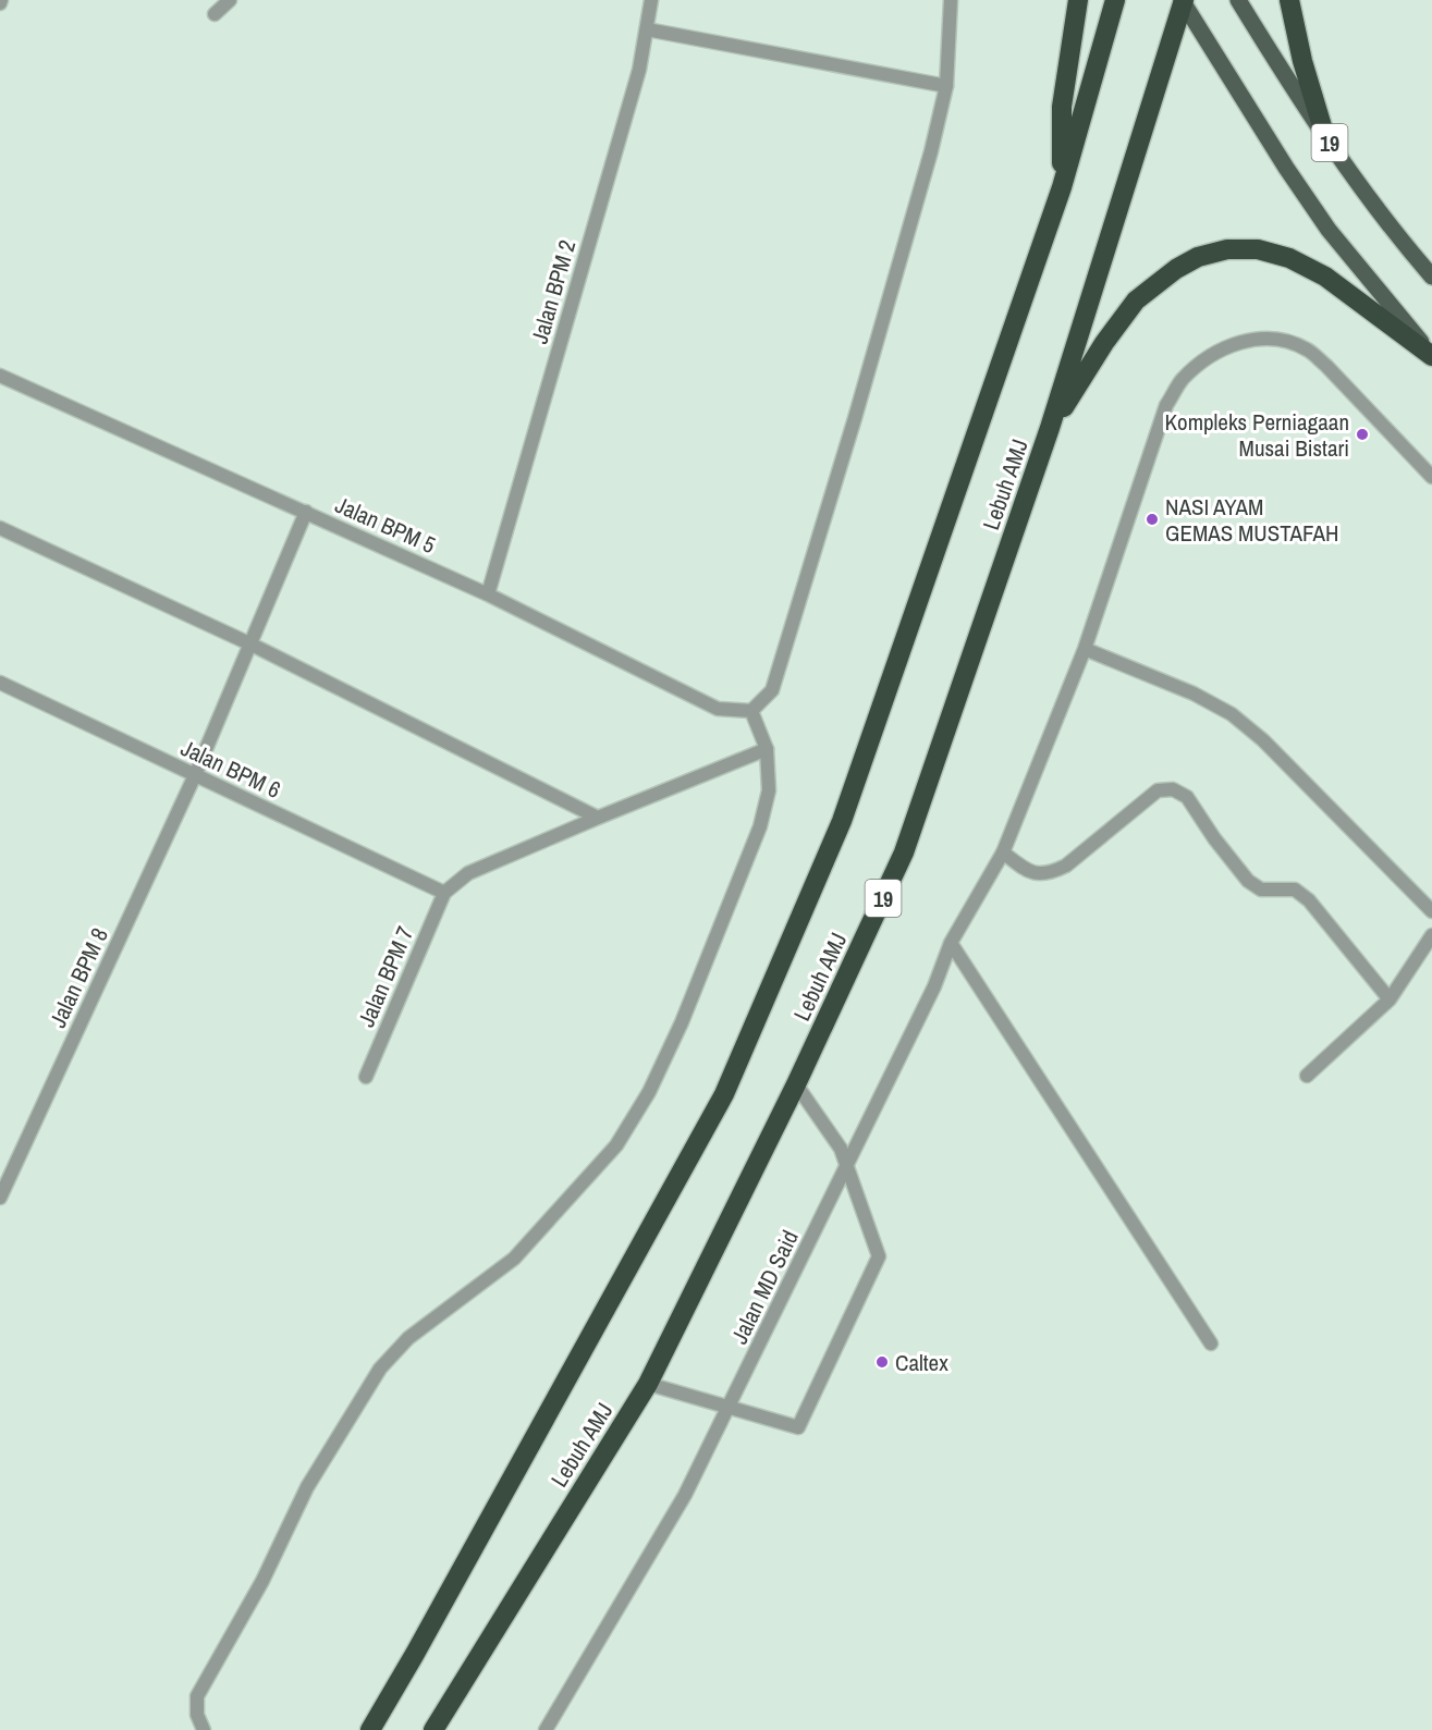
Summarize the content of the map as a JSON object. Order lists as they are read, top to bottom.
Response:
{
  "streets": {
    "highway": ["19", "Lebuh AMJ"],
    "street": [
      "Jalan BPM 2",
      "Jalan BPM 5",
      "Jalan BPM 6",
      "Jalan BPM 7",
      "Jalan BPM 8",
      "Jalan MD Said"
    ]
  },
  "crossings": [
    ["19", "Lebuh AMJ"],
    ["Jalan BPM 2", "Jalan BPM 5"],
    ["Jalan BPM 5", "Jalan BPM 8"],
    ["Jalan BPM 6", "Jalan BPM 7"],
    ["Jalan BPM 6", "Jalan BPM 8"]
  ],
  "places": ["Kompleks Perniagaan Musai Bistari", "NASI AYAM GEMAS MUSTAFAH", "Caltex"]
}
